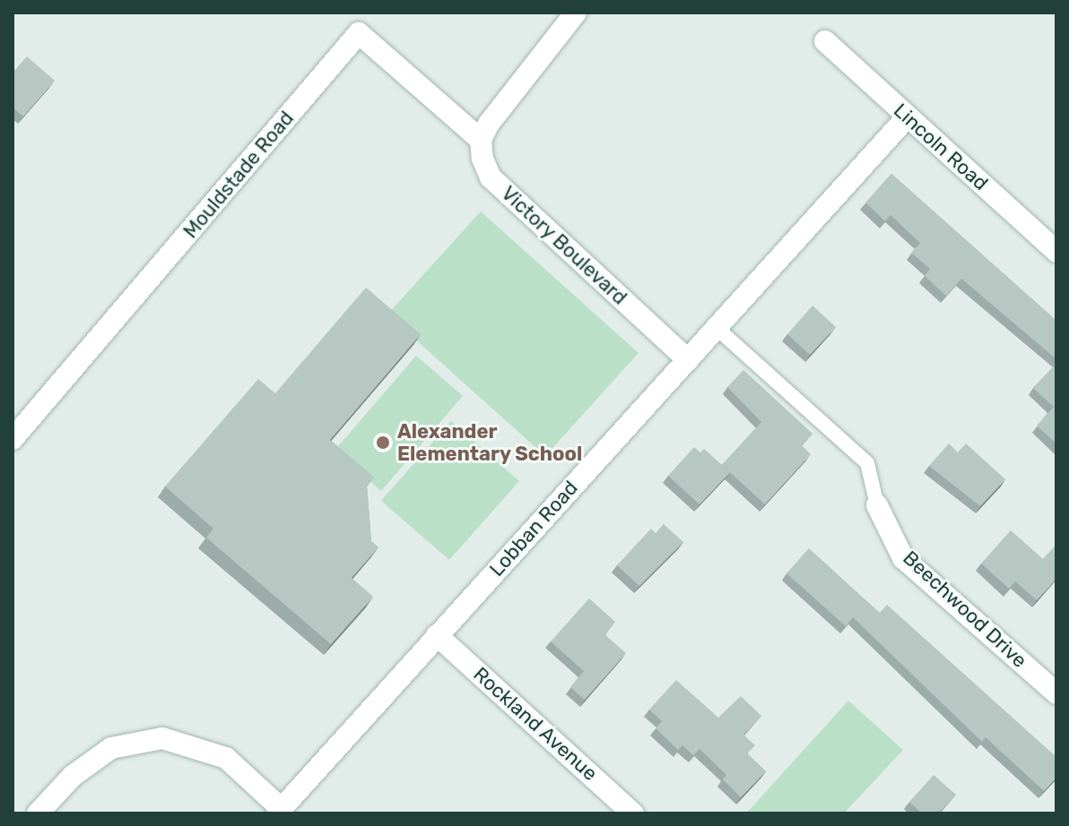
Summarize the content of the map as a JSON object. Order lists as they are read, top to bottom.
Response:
{
  "streets": {
    "street": [
      "Lincoln Road",
      "Mouldstade Road",
      "Victory Boulevard",
      "Lobban Road",
      "Beechwood Drive",
      "Rockland Avenue"
    ]
  },
  "crossings": [
    ["Lincoln Road", "Lobban Road"],
    ["Mouldstade Road", "Victory Boulevard"],
    ["Victory Boulevard", "Lobban Road"],
    ["Lobban Road", "Beechwood Drive"],
    ["Lobban Road", "Rockland Avenue"]
  ],
  "places": ["Alexander Elementary School"]
}
